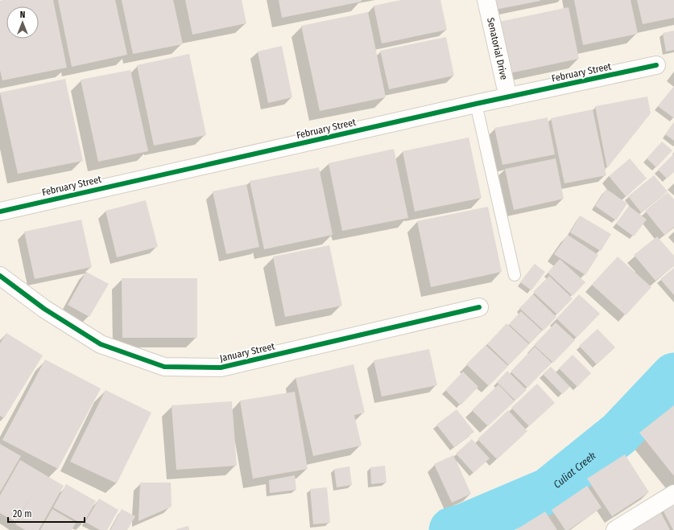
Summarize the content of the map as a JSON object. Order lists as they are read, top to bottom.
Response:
{
  "streets": {
    "street": ["Senatorial Drive", "February Street", "January Street"]
  },
  "crossings": [
    ["Senatorial Drive", "February Street"]
  ],
  "water": ["Culiat Creek"],
  "scale_bar": "20 m",
  "north": "top"
}
